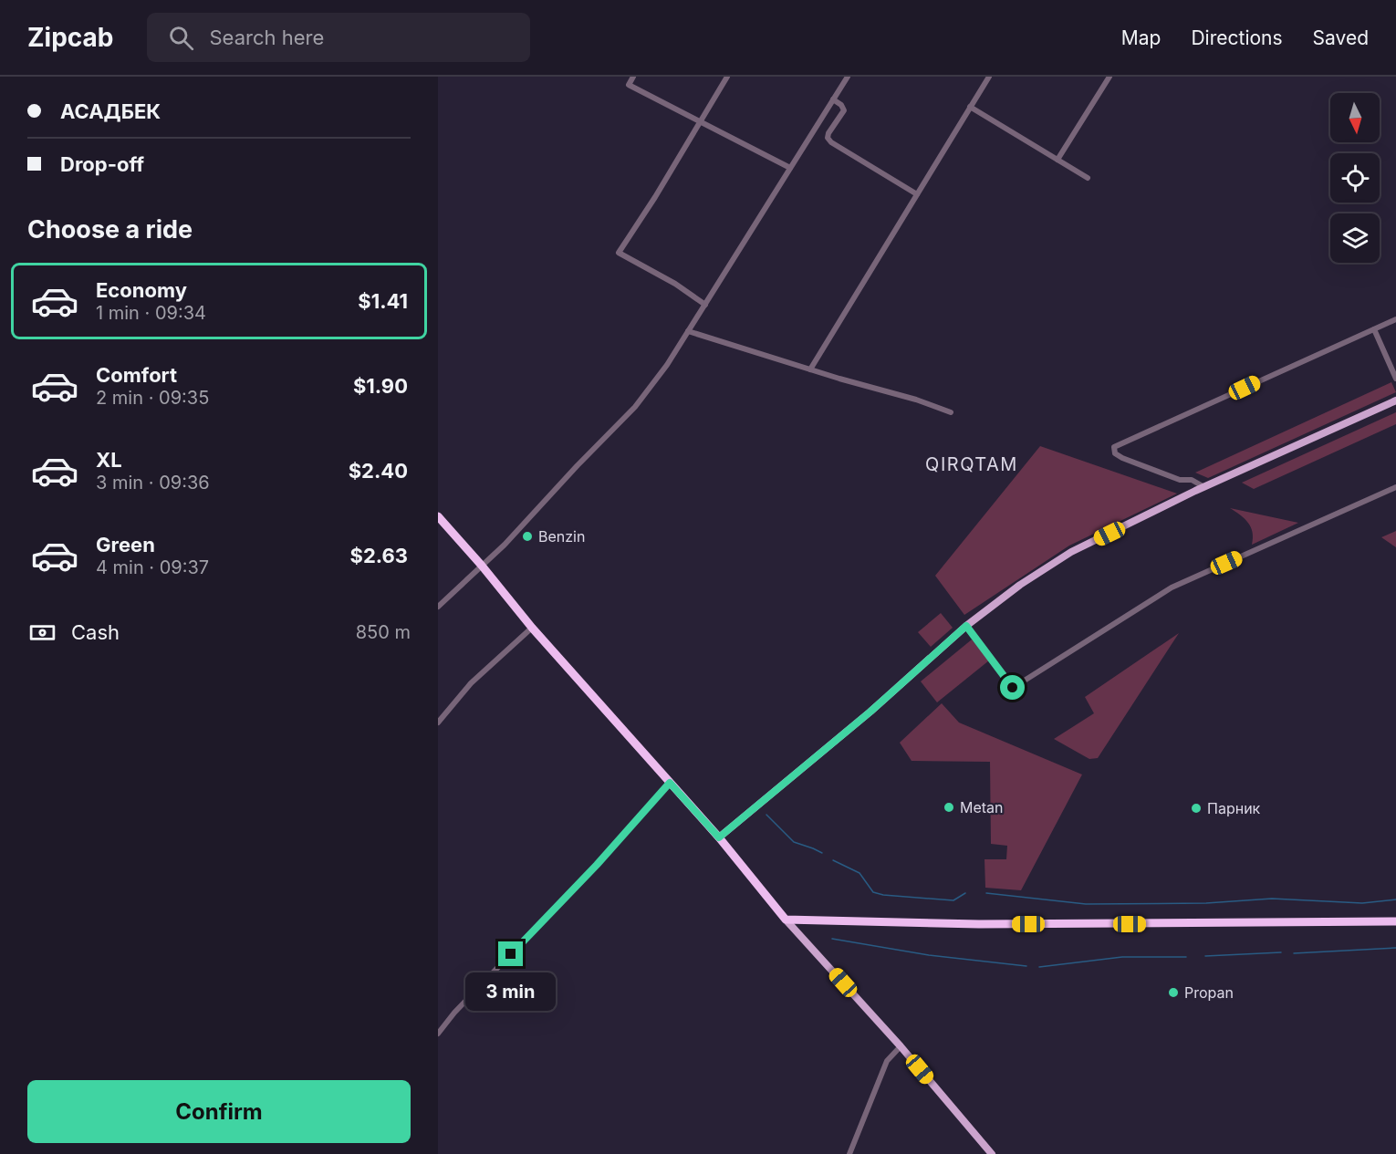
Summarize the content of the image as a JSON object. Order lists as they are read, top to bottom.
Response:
{
  "districts": ["QIRQTAM"],
  "places": [
    "Benzin",
    "Metan",
    "Парник",
    "Propan"
  ],
  "north": "bottom",
  "page": {
    "header": "Zipcab",
    "search": "Search here",
    "nav": ["Map", "Directions", "Saved"],
    "banner": ["АСАДБЕК", "Drop-off"],
    "heading": "Choose a ride",
    "list": [
      {
        "name": "Economy",
        "note": "1 min · 09:34",
        "value": "$1.41"
      },
      {
        "name": "Comfort",
        "note": "2 min · 09:35",
        "value": "$1.90"
      },
      {
        "name": "XL",
        "note": "3 min · 09:36",
        "value": "$2.40"
      },
      {
        "name": "Green",
        "note": "4 min · 09:37",
        "value": "$2.63"
      }
    ],
    "pay": ["Cash", "850 m"],
    "bubble": "3 min",
    "buttons": "Confirm"
  }
}
